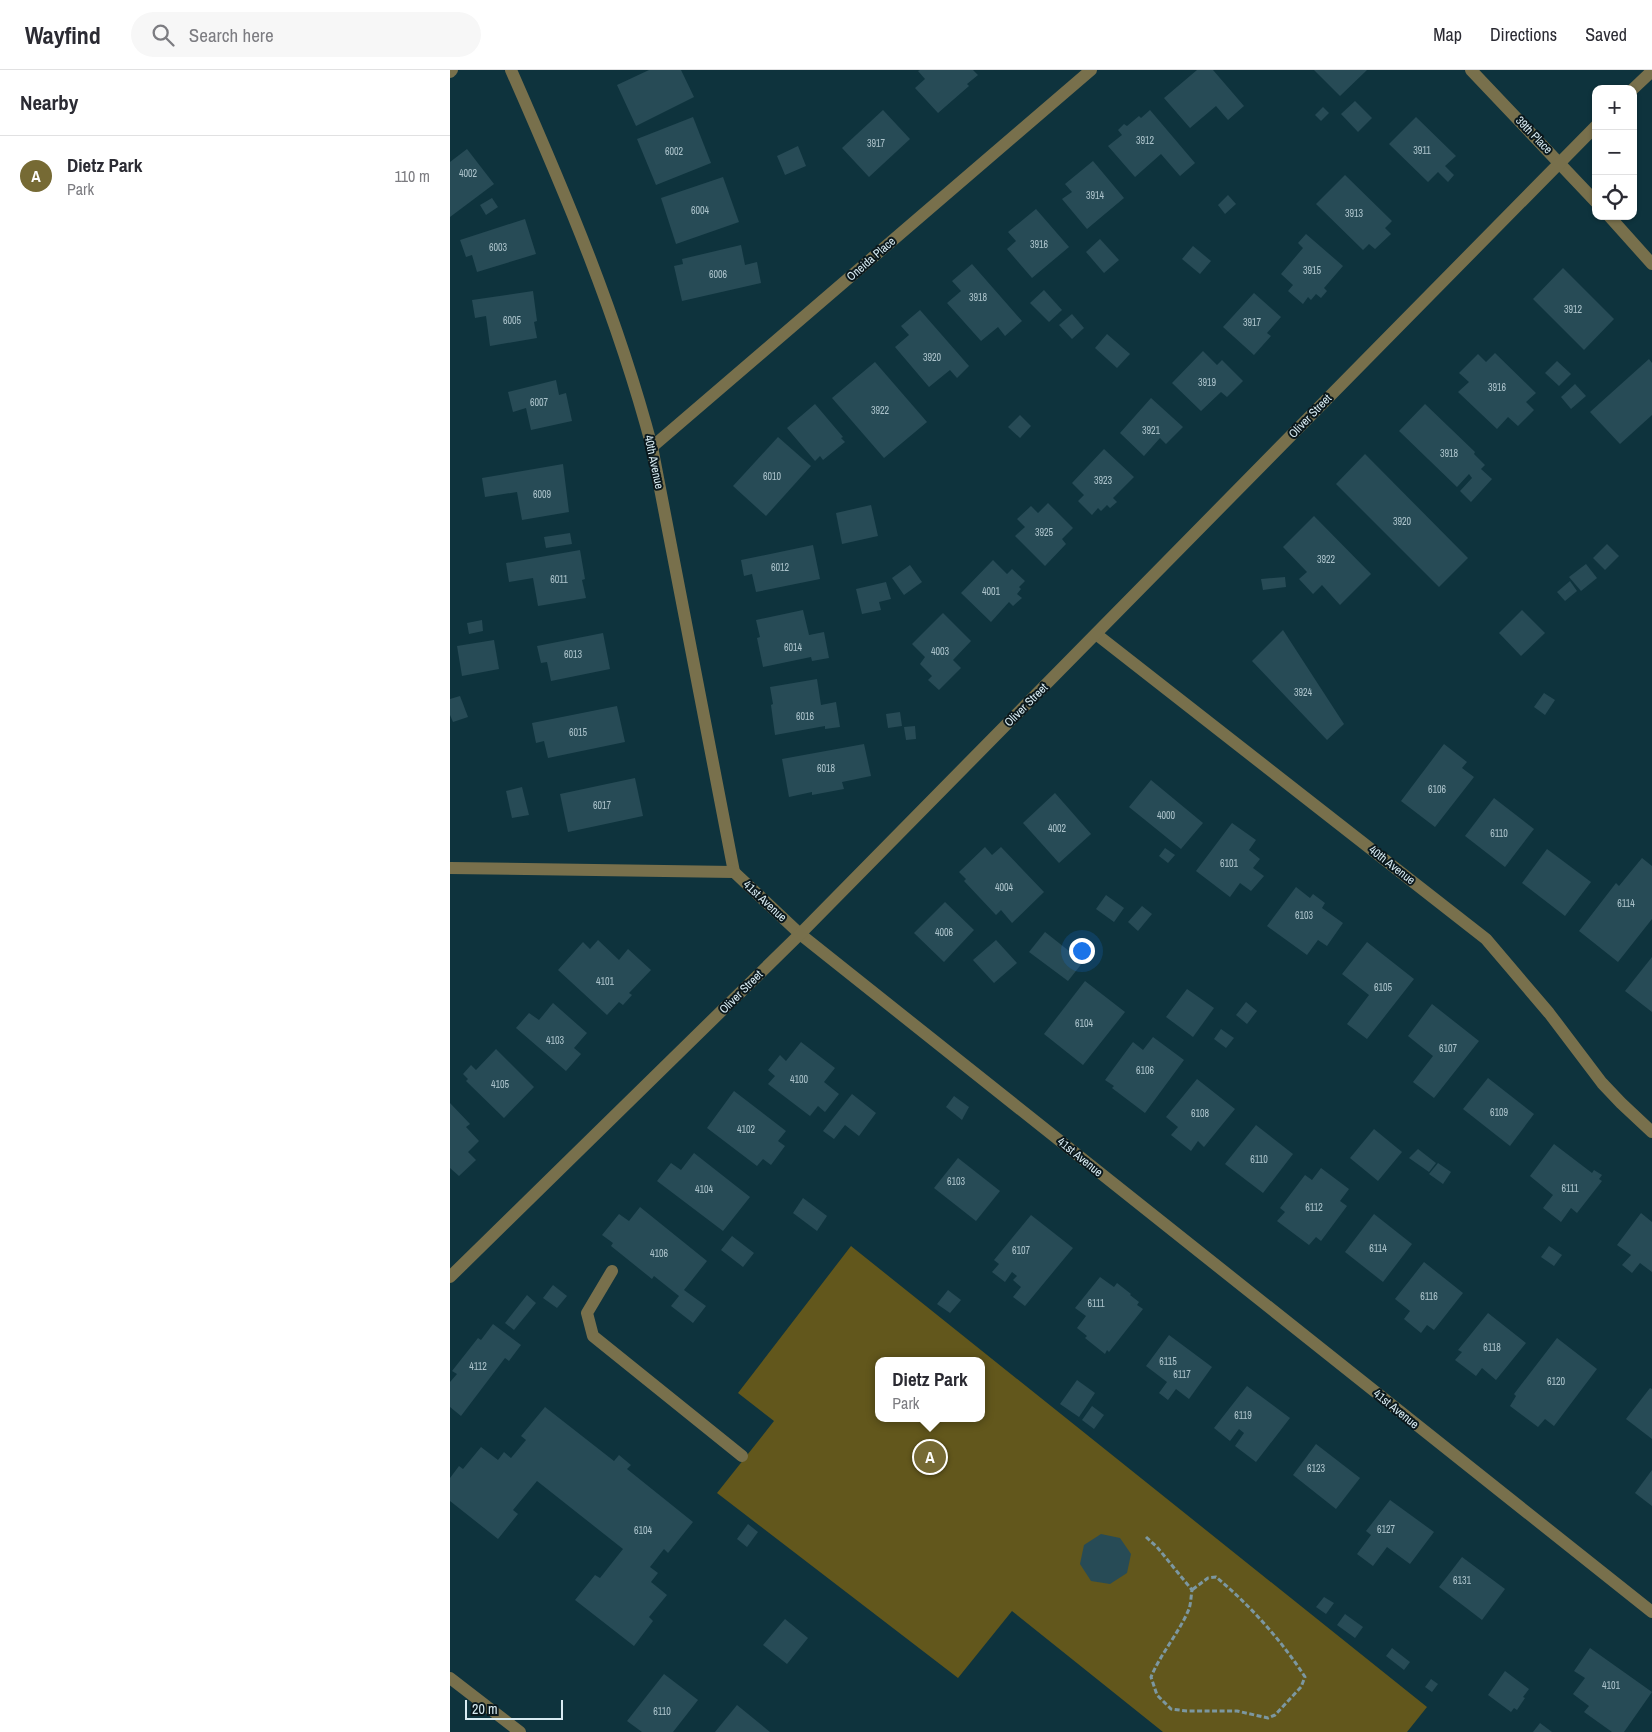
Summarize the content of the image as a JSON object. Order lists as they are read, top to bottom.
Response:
{
  "streets": {
    "street": [
      "39th Place",
      "Oneida Place",
      "Oliver Street",
      "40th Avenue",
      "41st Avenue"
    ]
  },
  "crossings": [
    ["39th Place", "Oliver Street"],
    ["Oneida Place", "40th Avenue"],
    ["Oliver Street", "40th Avenue"],
    ["Oliver Street", "41st Avenue"],
    ["40th Avenue", "41st Avenue"]
  ],
  "house_numbers": [
    "3912",
    "3917",
    "3911",
    "6002",
    "4002",
    "3914",
    "6004",
    "3913",
    "3916",
    "6003",
    "3915",
    "6006",
    "3918",
    "3912",
    "6005",
    "3917",
    "3920",
    "3919",
    "3916",
    "6007",
    "3922",
    "3921",
    "3918",
    "6010",
    "3923",
    "6009",
    "3920",
    "3925",
    "3922",
    "6012",
    "6011",
    "4001",
    "6014",
    "4003",
    "6013",
    "3924",
    "6016",
    "6015",
    "6018",
    "6106",
    "6017",
    "4000",
    "4002",
    "6110",
    "6101",
    "4004",
    "6114",
    "6103",
    "4006",
    "4101",
    "6105",
    "6104",
    "4103",
    "6107",
    "6106",
    "4100",
    "4105",
    "6109",
    "6108",
    "4102",
    "6110",
    "6103",
    "6111",
    "4104",
    "6112",
    "6114",
    "6107",
    "4106",
    "6116",
    "6111",
    "6118",
    "6115",
    "4112",
    "6117",
    "6120",
    "6119",
    "6123",
    "6127",
    "6104",
    "6131",
    "4101",
    "6110"
  ],
  "scale_bar": "20 m",
  "page": {
    "header": "Wayfind",
    "search": "Search here",
    "nav": ["Map", "Directions", "Saved"],
    "heading": "Nearby",
    "map_buttons": ["+", "−"],
    "list": [
      {
        "mark": "A",
        "name": "Dietz Park",
        "note": "Park",
        "value": "110 m"
      }
    ],
    "popup": ["Dietz Park", "Park"],
    "pins": "A",
    "scale": "20 m"
  }
}
